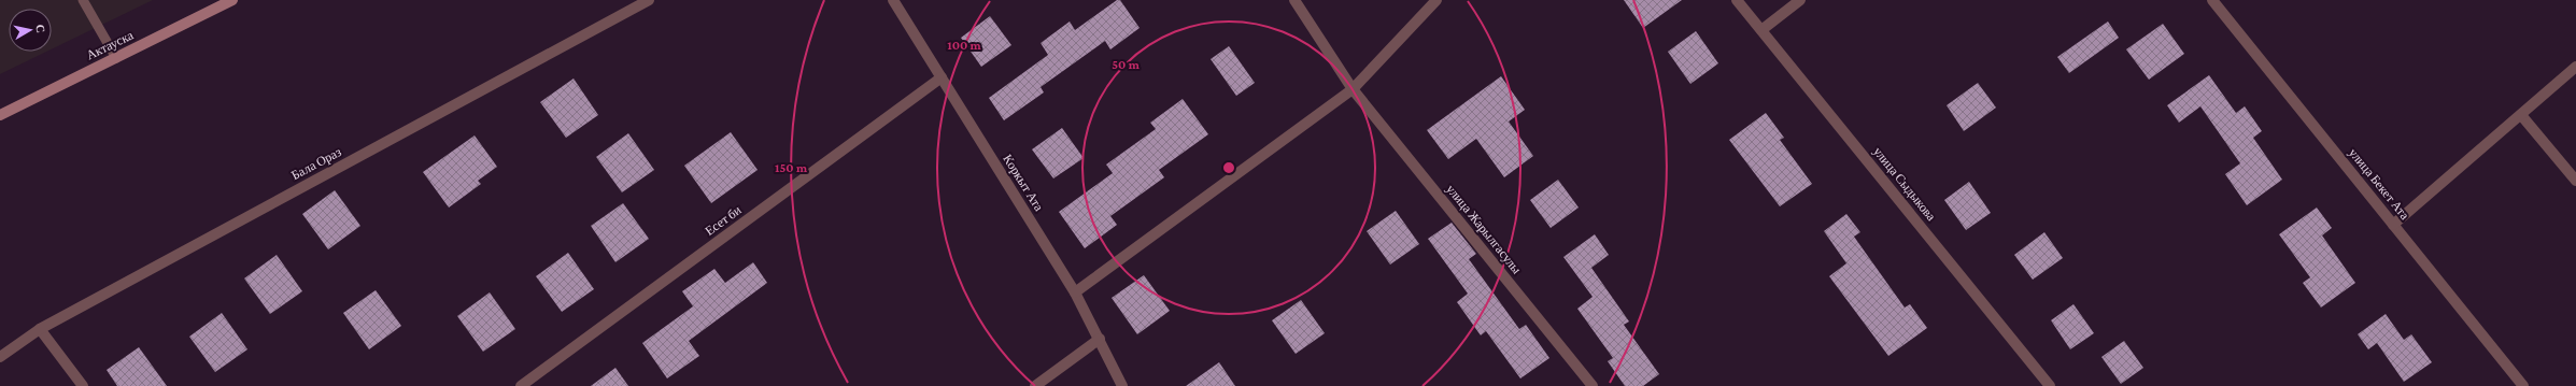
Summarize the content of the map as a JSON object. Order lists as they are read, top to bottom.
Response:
{
  "streets": {
    "main road": ["Актауска"],
    "street": [
      "Бала Ораз",
      "Коркыт Ата",
      "улица Сыдыкова",
      "улица Бекет Ата",
      "Есет би",
      "улица Жарылгасулы"
    ]
  },
  "crossings": [
    ["Коркыт Ата", "Есет би"]
  ],
  "north": "right",
  "rings": ["100 m", "50 m", "150 m"]
}
